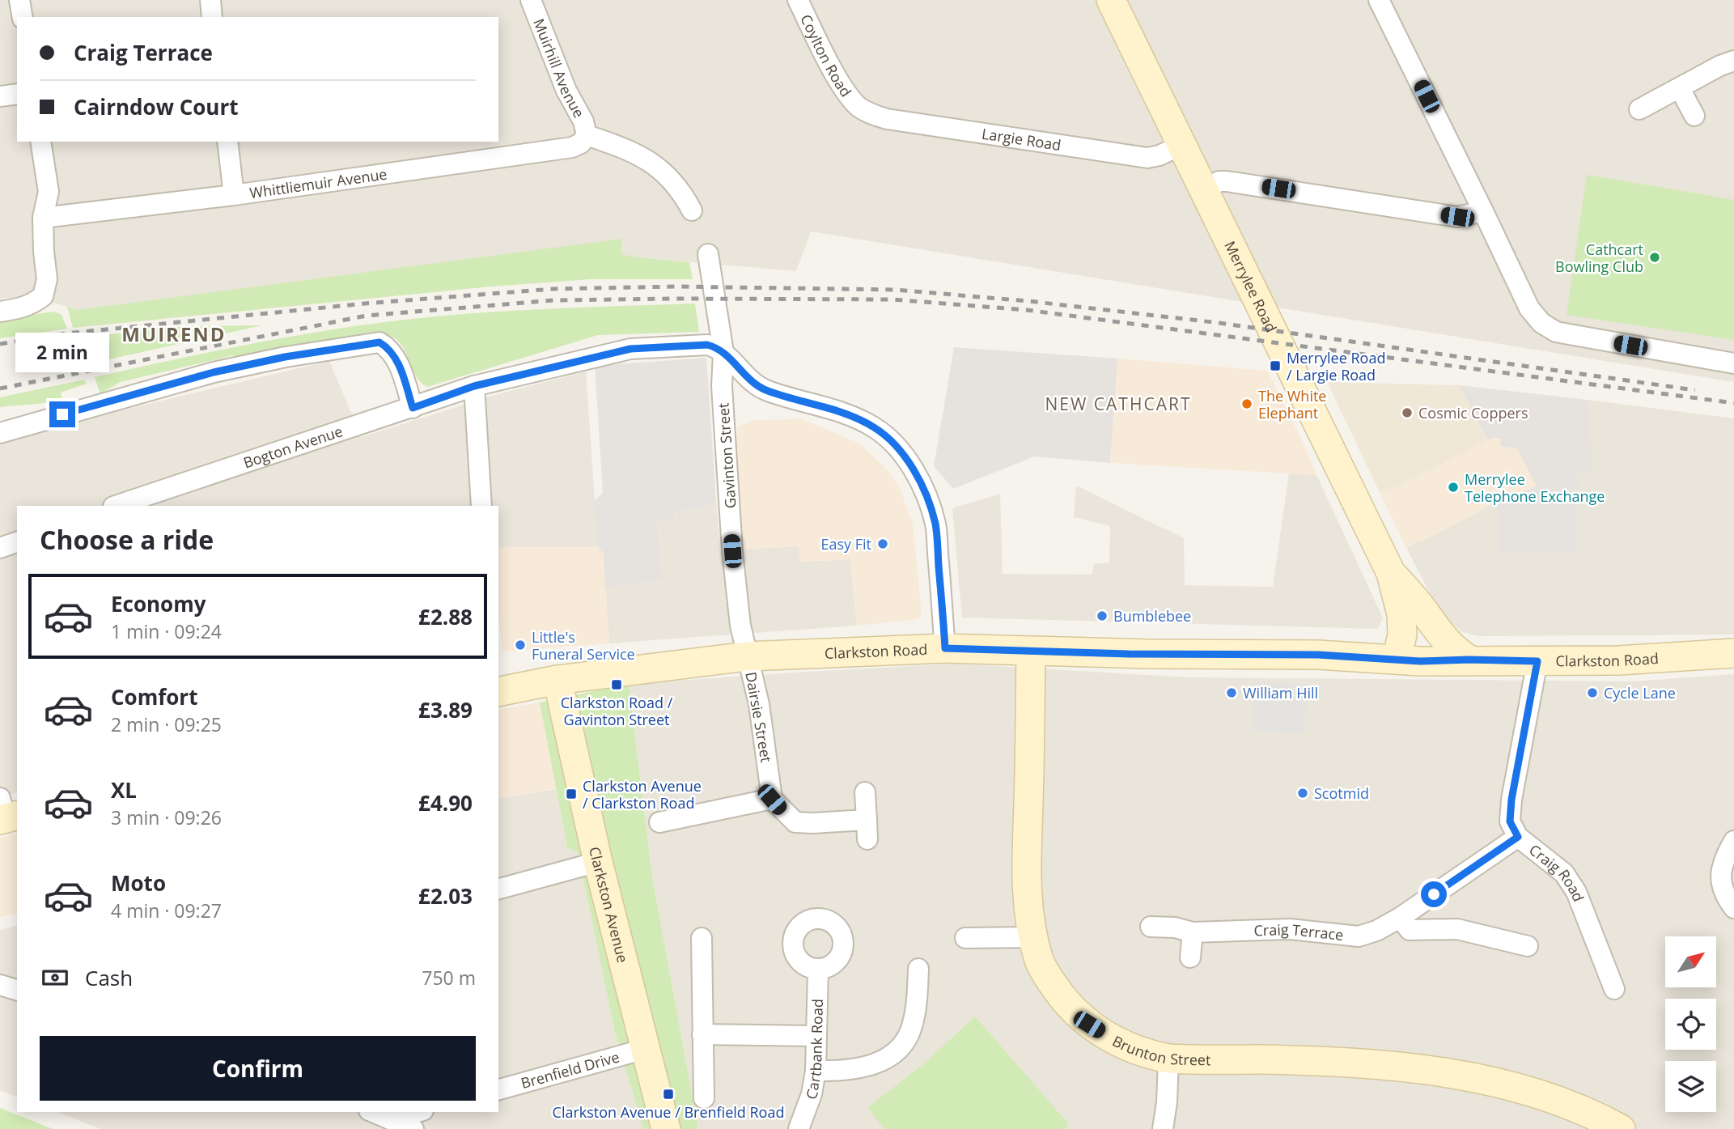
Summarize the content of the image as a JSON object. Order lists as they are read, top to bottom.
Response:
{
  "streets": {
    "main road": [
      "Merrylee Road",
      "Clarkston Road",
      "Clarkston Avenue",
      "Brunton Street"
    ],
    "street": [
      "Coylton Road",
      "Muirhill Avenue",
      "Largie Road",
      "Whittliemuir Avenue",
      "Bogton Avenue",
      "Gavinton Street",
      "Dairsie Street",
      "Craig Road",
      "Craig Terrace",
      "Cartbank Road",
      "Brenfield Drive"
    ]
  },
  "crossings": [
    ["Coylton Road", "Largie Road"],
    ["Muirhill Avenue", "Whittliemuir Avenue"],
    ["Largie Road", "Merrylee Road"],
    ["Merrylee Road", "Clarkston Road"],
    ["Bogton Avenue", "Gavinton Street"],
    ["Gavinton Street", "Clarkston Road"],
    ["Gavinton Street", "Dairsie Street"],
    ["Clarkston Road", "Dairsie Street"],
    ["Clarkston Road", "Craig Road"],
    ["Clarkston Road", "Clarkston Avenue"],
    ["Clarkston Road", "Brunton Street"],
    ["Craig Road", "Craig Terrace"],
    ["Clarkston Avenue", "Brenfield Drive"]
  ],
  "districts": ["MUIREND", "NEW CATHCART"],
  "places": {
    "other": [
      "Cathcart Bowling Club",
      "The White Elephant",
      "Cosmic Coppers",
      "Merrylee Telephone Exchange",
      "Easy Fit",
      "Bumblebee",
      "Little's Funeral Service",
      "William Hill",
      "Cycle Lane",
      "Scotmid"
    ],
    "transit": [
      "Merrylee Road / Largie Road",
      "Clarkston Road / Gavinton Street",
      "Clarkston Avenue / Clarkston Road",
      "Clarkston Avenue / Brenfield Road"
    ]
  },
  "north": "top right",
  "page": {
    "banner": ["Craig Terrace", "Cairndow Court"],
    "bubble": "2 min",
    "heading": "Choose a ride",
    "list": [
      {
        "name": "Economy",
        "note": "1 min · 09:24",
        "value": "£2.88"
      },
      {
        "name": "Comfort",
        "note": "2 min · 09:25",
        "value": "£3.89"
      },
      {
        "name": "XL",
        "note": "3 min · 09:26",
        "value": "£4.90"
      },
      {
        "name": "Moto",
        "note": "4 min · 09:27",
        "value": "£2.03"
      }
    ],
    "pay": ["Cash", "750 m"],
    "buttons": "Confirm"
  }
}
